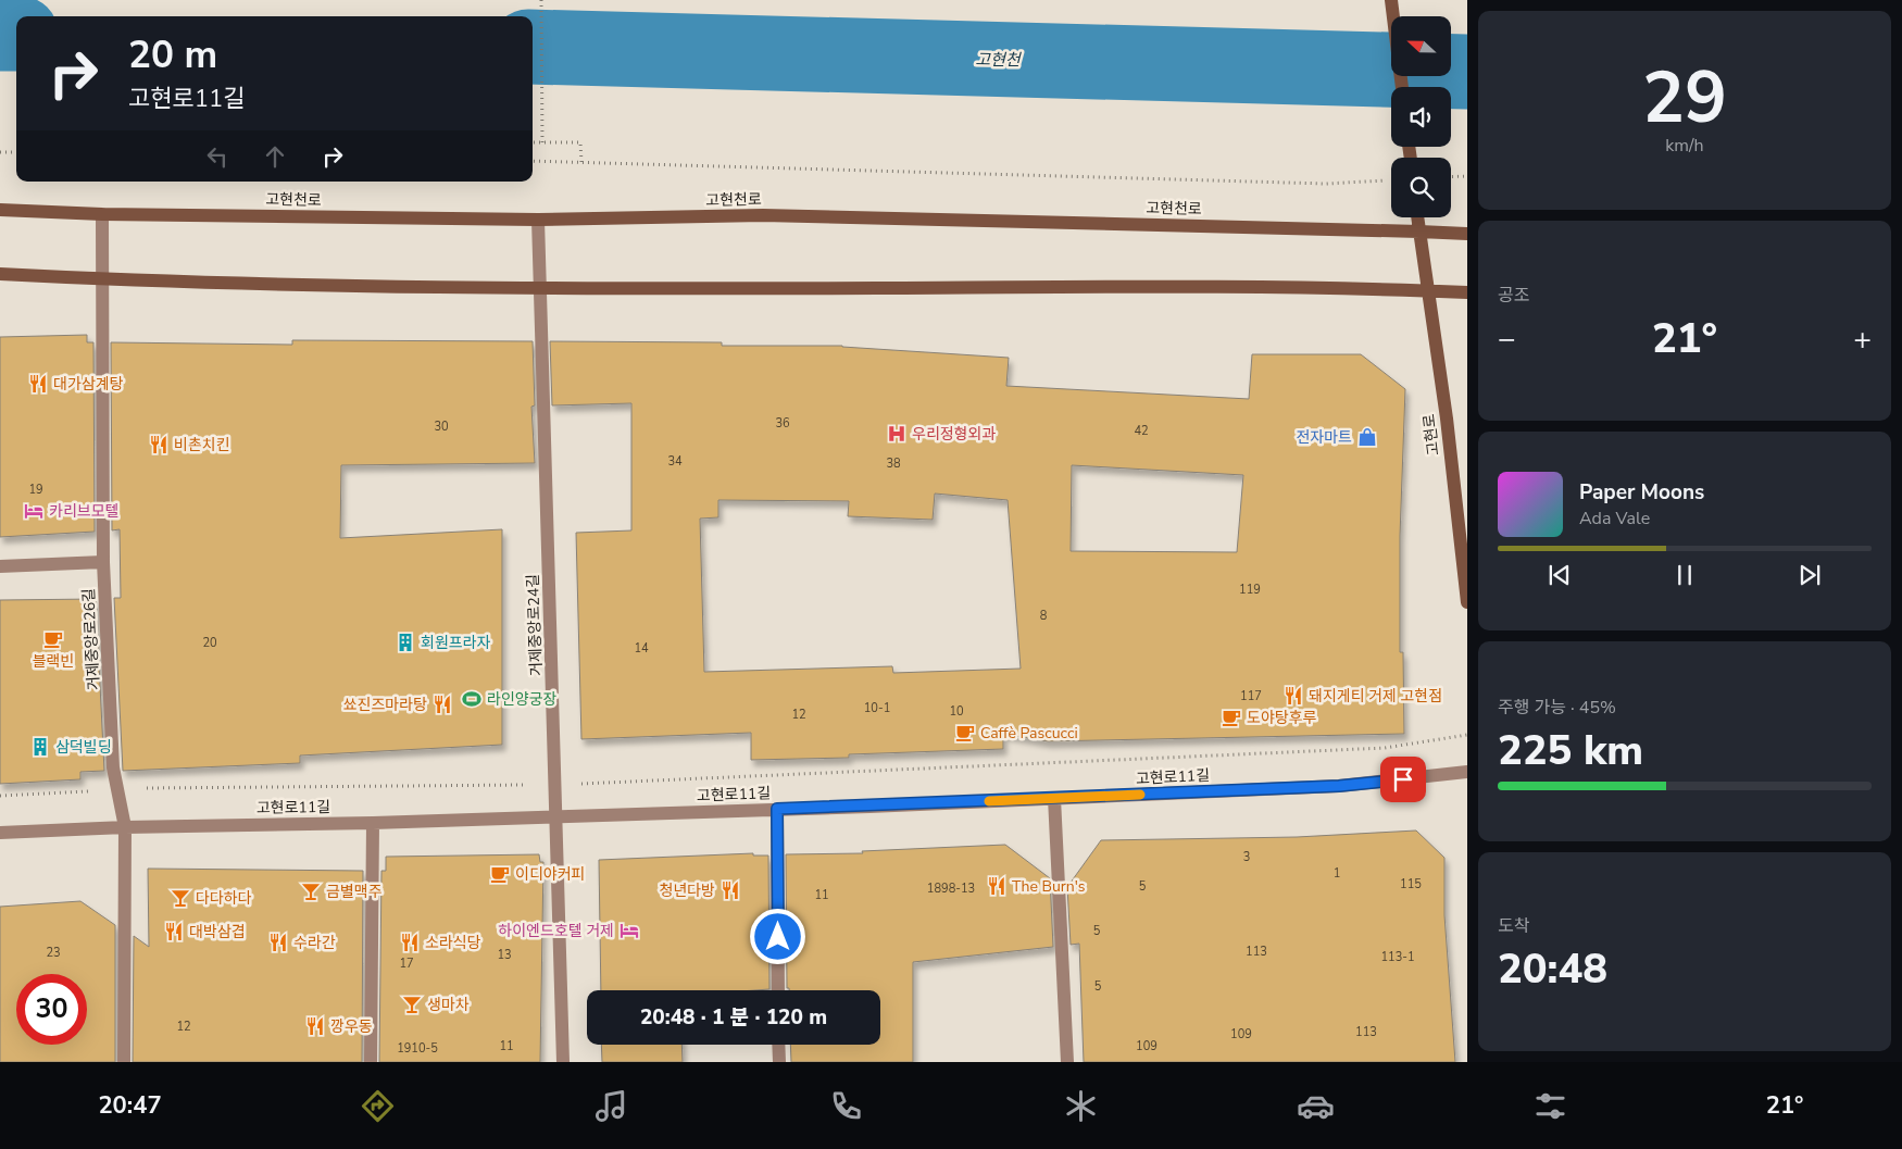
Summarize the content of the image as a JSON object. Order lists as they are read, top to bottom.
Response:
{
  "streets": {
    "street": [
      "고현천로",
      "고현로",
      "거제중앙로24길",
      "거제중앙로26길",
      "고현로11길"
    ]
  },
  "crossings": [
    ["고현천로", "고현로"],
    ["고현천로", "거제중앙로24길"],
    ["고현천로", "거제중앙로26길"],
    ["거제중앙로24길", "고현로11길"],
    ["거제중앙로26길", "고현로11길"]
  ],
  "water": ["고현천"],
  "places": {
    "restaurant": [
      "대가삼계탕",
      "비촌치킨",
      "돼지게티 거제 고현점",
      "쑈진즈마라탕",
      "The Burn's",
      "청년다방",
      "대박삼겹",
      "수라간",
      "소라식당",
      "깡우동"
    ],
    "hospital": ["우리정형외과"],
    "shop": ["전자마트"],
    "hotel": ["카리브모텔", "하이엔드호텔 거제"],
    "cafe": [
      "블랙빈",
      "도야탕후루",
      "Caffè Pascucci",
      "이디야커피"
    ],
    "building": ["회원프라자", "삼덕빌딩"],
    "sports": ["라인양궁장"],
    "bar": ["금별맥주", "다다하다", "생마차"]
  },
  "house_numbers": [
    "36",
    "30",
    "42",
    "34",
    "38",
    "19",
    "119",
    "8",
    "20",
    "14",
    "117",
    "10-1",
    "10",
    "12",
    "3",
    "1",
    "115",
    "5",
    "1898-13",
    "11",
    "5",
    "113",
    "23",
    "13",
    "113-1",
    "17",
    "5",
    "12",
    "113",
    "109",
    "11",
    "109",
    "1910-5"
  ],
  "north": "left",
  "page": {
    "tile": [
      ["29", "km/h"],
      "공조",
      ["주행 가능 · 45%", "225 km"],
      ["도착", "20:48"]
    ],
    "turn": ["20 m", "고현로11길"],
    "heat": ["−", "21°", "+"],
    "song": ["Paper Moons", "Ada Vale"],
    "limit": "30",
    "trip": "20:48 · 1 분 · 120 m",
    "tabs": ["20:47", "21°"]
  }
}
